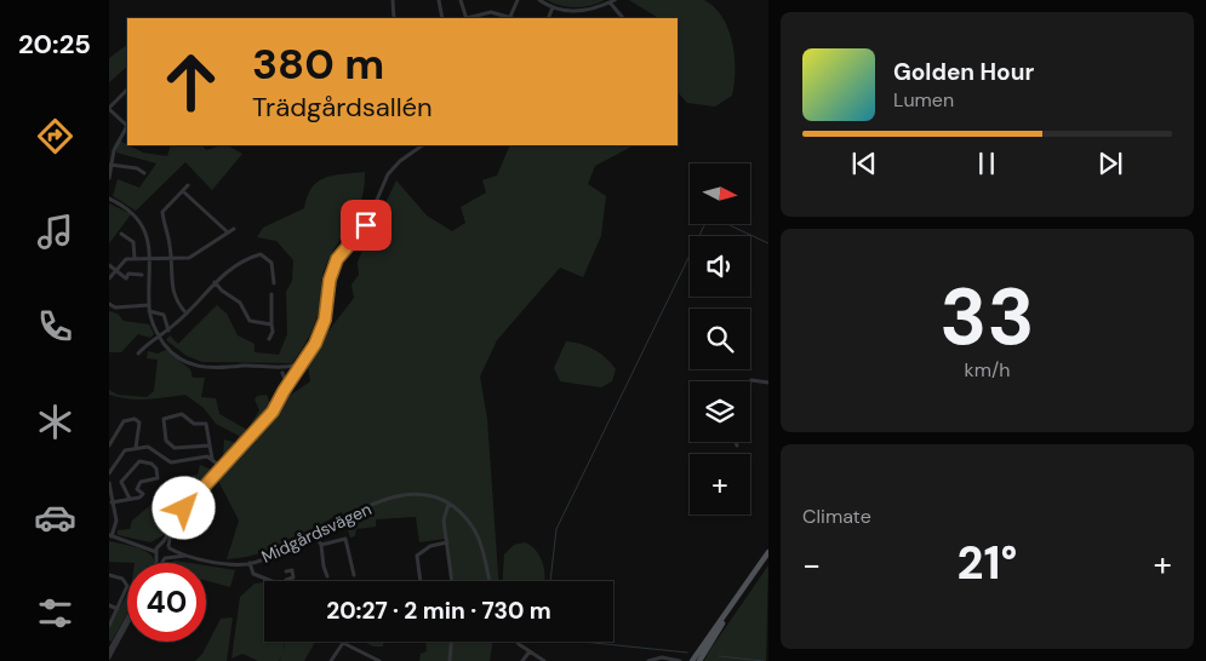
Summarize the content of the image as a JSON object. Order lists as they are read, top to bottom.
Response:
{
  "streets": {
    "street": ["Midgårdsvägen"]
  },
  "north": "right",
  "page": {
    "tabs": "20:25",
    "turn": ["380 m", "Trädgårdsallén"],
    "song": ["Golden Hour", "Lumen"],
    "map_buttons": "+",
    "tile": [
      ["33", "km/h"],
      "Climate"
    ],
    "heat": ["−", "21°", "+"],
    "limit": "40",
    "trip": "20:27 · 2 min · 730 m"
  }
}
